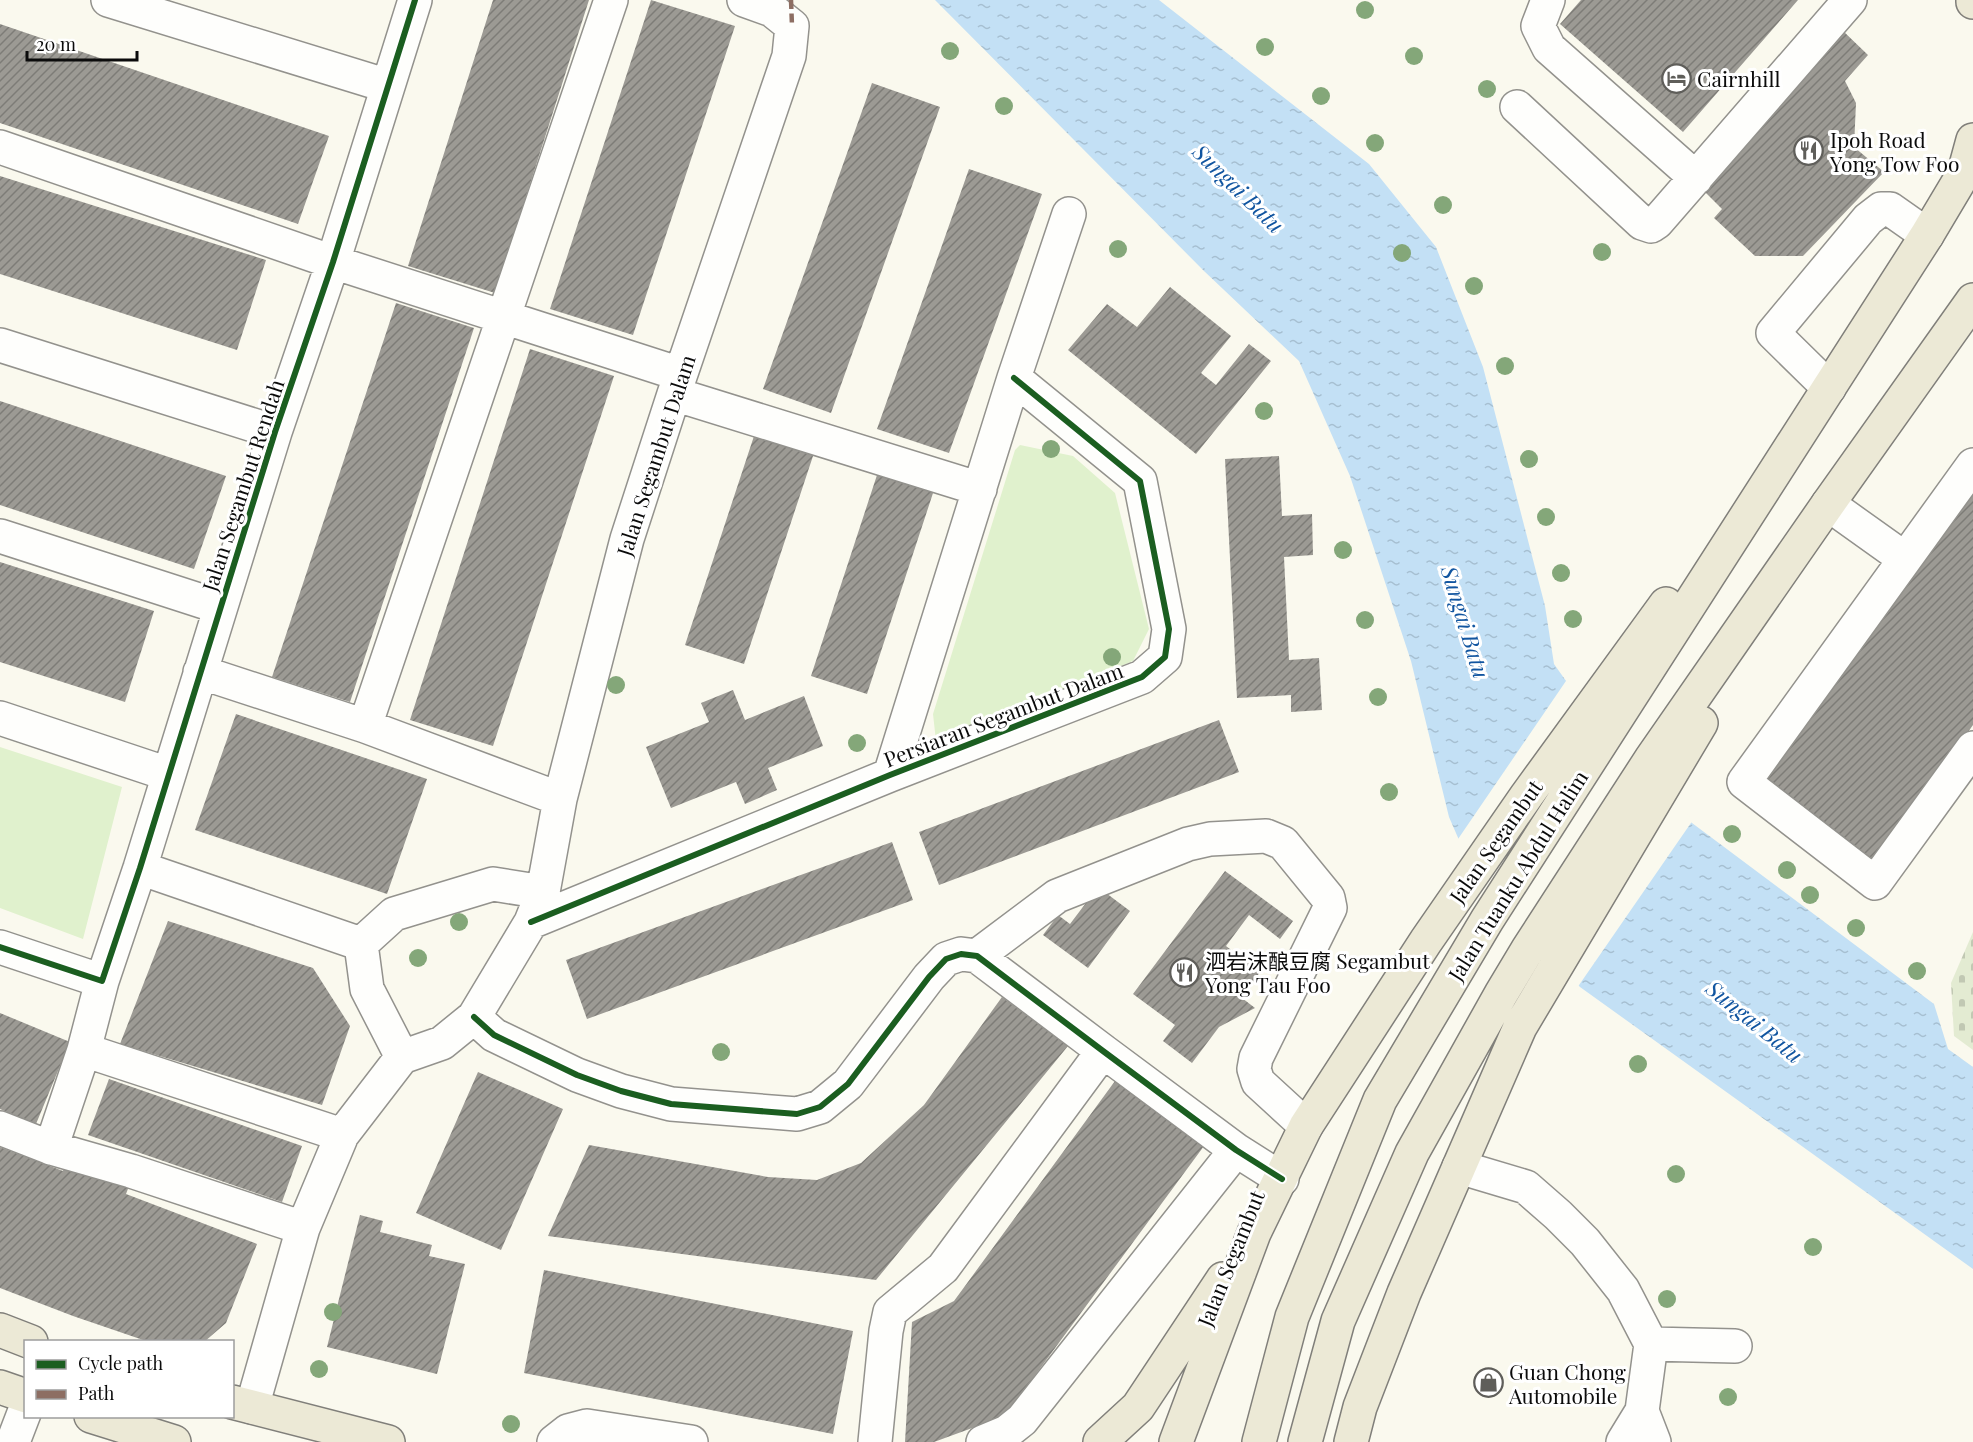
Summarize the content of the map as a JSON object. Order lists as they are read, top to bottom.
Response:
{
  "streets": {
    "main road": ["Jalan Segambut", "Jalan Tuanku Abdul Halim"],
    "street": ["Jalan Segambut Dalam", "Jalan Segambut Rendah", "Persiaran Segambut Dalam"]
  },
  "crossings": [
    ["Jalan Segambut Dalam", "Persiaran Segambut Dalam"],
    ["Jalan Segambut", "Jalan Tuanku Abdul Halim"]
  ],
  "water": ["Sungai Batu"],
  "places": {
    "hotel": ["Cairnhill"],
    "restaurant": ["Ipoh Road Yong Tow Foo", "泗岩沫酿豆腐 Segambut Yong Tau Foo"],
    "shop": ["Guan Chong Automobile"]
  },
  "legend": ["Cycle path", "Path"],
  "scale_bar": "20 m"
}
